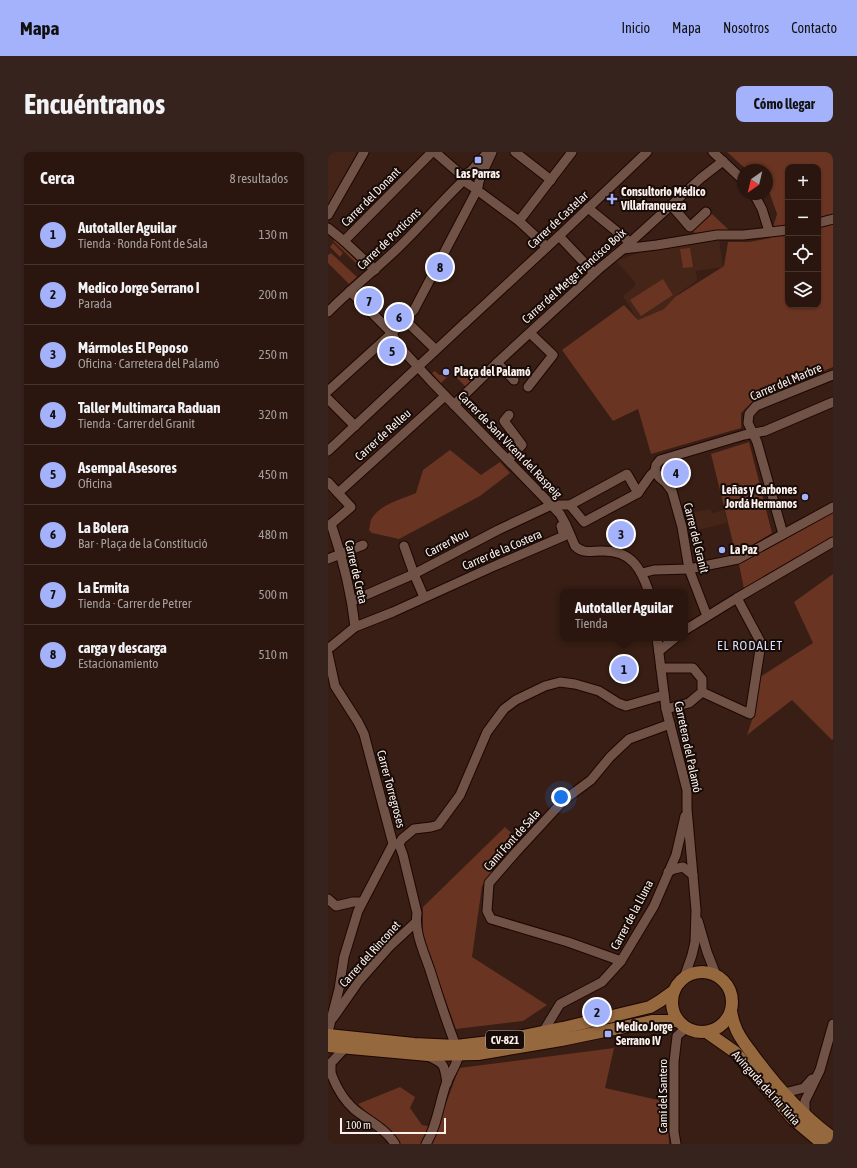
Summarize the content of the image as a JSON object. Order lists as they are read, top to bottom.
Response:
{
  "streets": {
    "main road": ["CV-821", "Avinguda del riu Túria"],
    "street": [
      "Carrer del Donant",
      "Carrer de Castelar",
      "Carrer de Porticons",
      "Carrer del Metge Francisco Boix",
      "Carrer del Marbre",
      "Carrer de Relleu",
      "Carrer de Sant Vicent del Raspeig",
      "Carrer del Granit",
      "Carrer Nou",
      "Carrer de la Costera",
      "Carrer de Creta",
      "Carretera del Palamó",
      "Carrer Torregroses",
      "Camí Font de Sala",
      "Carrer de la Lluna",
      "Carrer del Rinconet",
      "Camí del Santero"
    ]
  },
  "crossings": [
    ["Carrer de Castelar", "Carrer de Sant Vicent del Raspeig"],
    ["Carrer de Porticons", "Carrer de Sant Vicent del Raspeig"],
    ["Carrer del Metge Francisco Boix", "Carrer de Sant Vicent del Raspeig"],
    ["Carrer de Relleu", "Carrer de Sant Vicent del Raspeig"],
    ["Carrer de Relleu", "Carrer de Creta"],
    ["Carrer de Sant Vicent del Raspeig", "Carrer Nou"],
    ["Carrer de Sant Vicent del Raspeig", "Carrer de la Costera"],
    ["Carrer Nou", "Carrer de la Costera"],
    ["Carrer Nou", "Carrer de Creta"],
    ["Carrer de la Costera", "Carrer de Creta"],
    ["Carretera del Palamó", "Camí Font de Sala"],
    ["Carretera del Palamó", "Carrer de la Lluna"],
    ["Carretera del Palamó", "CV-821"],
    ["Carretera del Palamó", "Avinguda del riu Túria"],
    ["Carretera del Palamó", "Camí del Santero"],
    ["Carrer Torregroses", "Carrer del Rinconet"],
    ["Carrer Torregroses", "CV-821"],
    ["Camí Font de Sala", "Carrer de la Lluna"],
    ["CV-821", "Avinguda del riu Túria"],
    ["CV-821", "Camí del Santero"],
    ["Avinguda del riu Túria", "Camí del Santero"]
  ],
  "districts": ["EL RODALET"],
  "places": {
    "transit": ["Las Parras", "Medico Jorge Serrano IV"],
    "health": ["Consultorio Médico Villafranqueza"],
    "other": ["Plaça del Palamó", "Leñas y Carbones Jordá Hermanos", "La Paz"]
  },
  "scale_bar": "100 m",
  "north": "bottom left",
  "page": {
    "header": "Mapa",
    "nav": [
      "Inicio",
      "Mapa",
      "Nosotros",
      "Contacto"
    ],
    "buttons": "Cómo llegar",
    "title": "Encuéntranos",
    "heading": ["Cerca", "8 resultados"],
    "map_buttons": ["+", "−"],
    "list": [
      {
        "mark": "1",
        "name": "Autotaller Aguilar",
        "note": "Tienda · Ronda Font de Sala",
        "value": "130 m"
      },
      {
        "mark": "2",
        "name": "Medico Jorge Serrano I",
        "note": "Parada",
        "value": "200 m"
      },
      {
        "mark": "3",
        "name": "Mármoles El Peposo",
        "note": "Oficina · Carretera del Palamó",
        "value": "250 m"
      },
      {
        "mark": "4",
        "name": "Taller Multimarca Raduan",
        "note": "Tienda · Carrer del Granit",
        "value": "320 m"
      },
      {
        "mark": "5",
        "name": "Asempal Asesores",
        "note": "Oficina",
        "value": "450 m"
      },
      {
        "mark": "6",
        "name": "La Bolera",
        "note": "Bar · Plaça de la Constitució",
        "value": "480 m"
      },
      {
        "mark": "7",
        "name": "La Ermita",
        "note": "Tienda · Carrer de Petrer",
        "value": "500 m"
      },
      {
        "mark": "8",
        "name": "carga y descarga",
        "note": "Estacionamiento",
        "value": "510 m"
      }
    ],
    "pins": [
      "8",
      "7",
      "6",
      "5",
      "4",
      "3",
      "1",
      "2"
    ],
    "popup": ["Autotaller Aguilar", "Tienda"],
    "scale": "100 m"
  }
}
